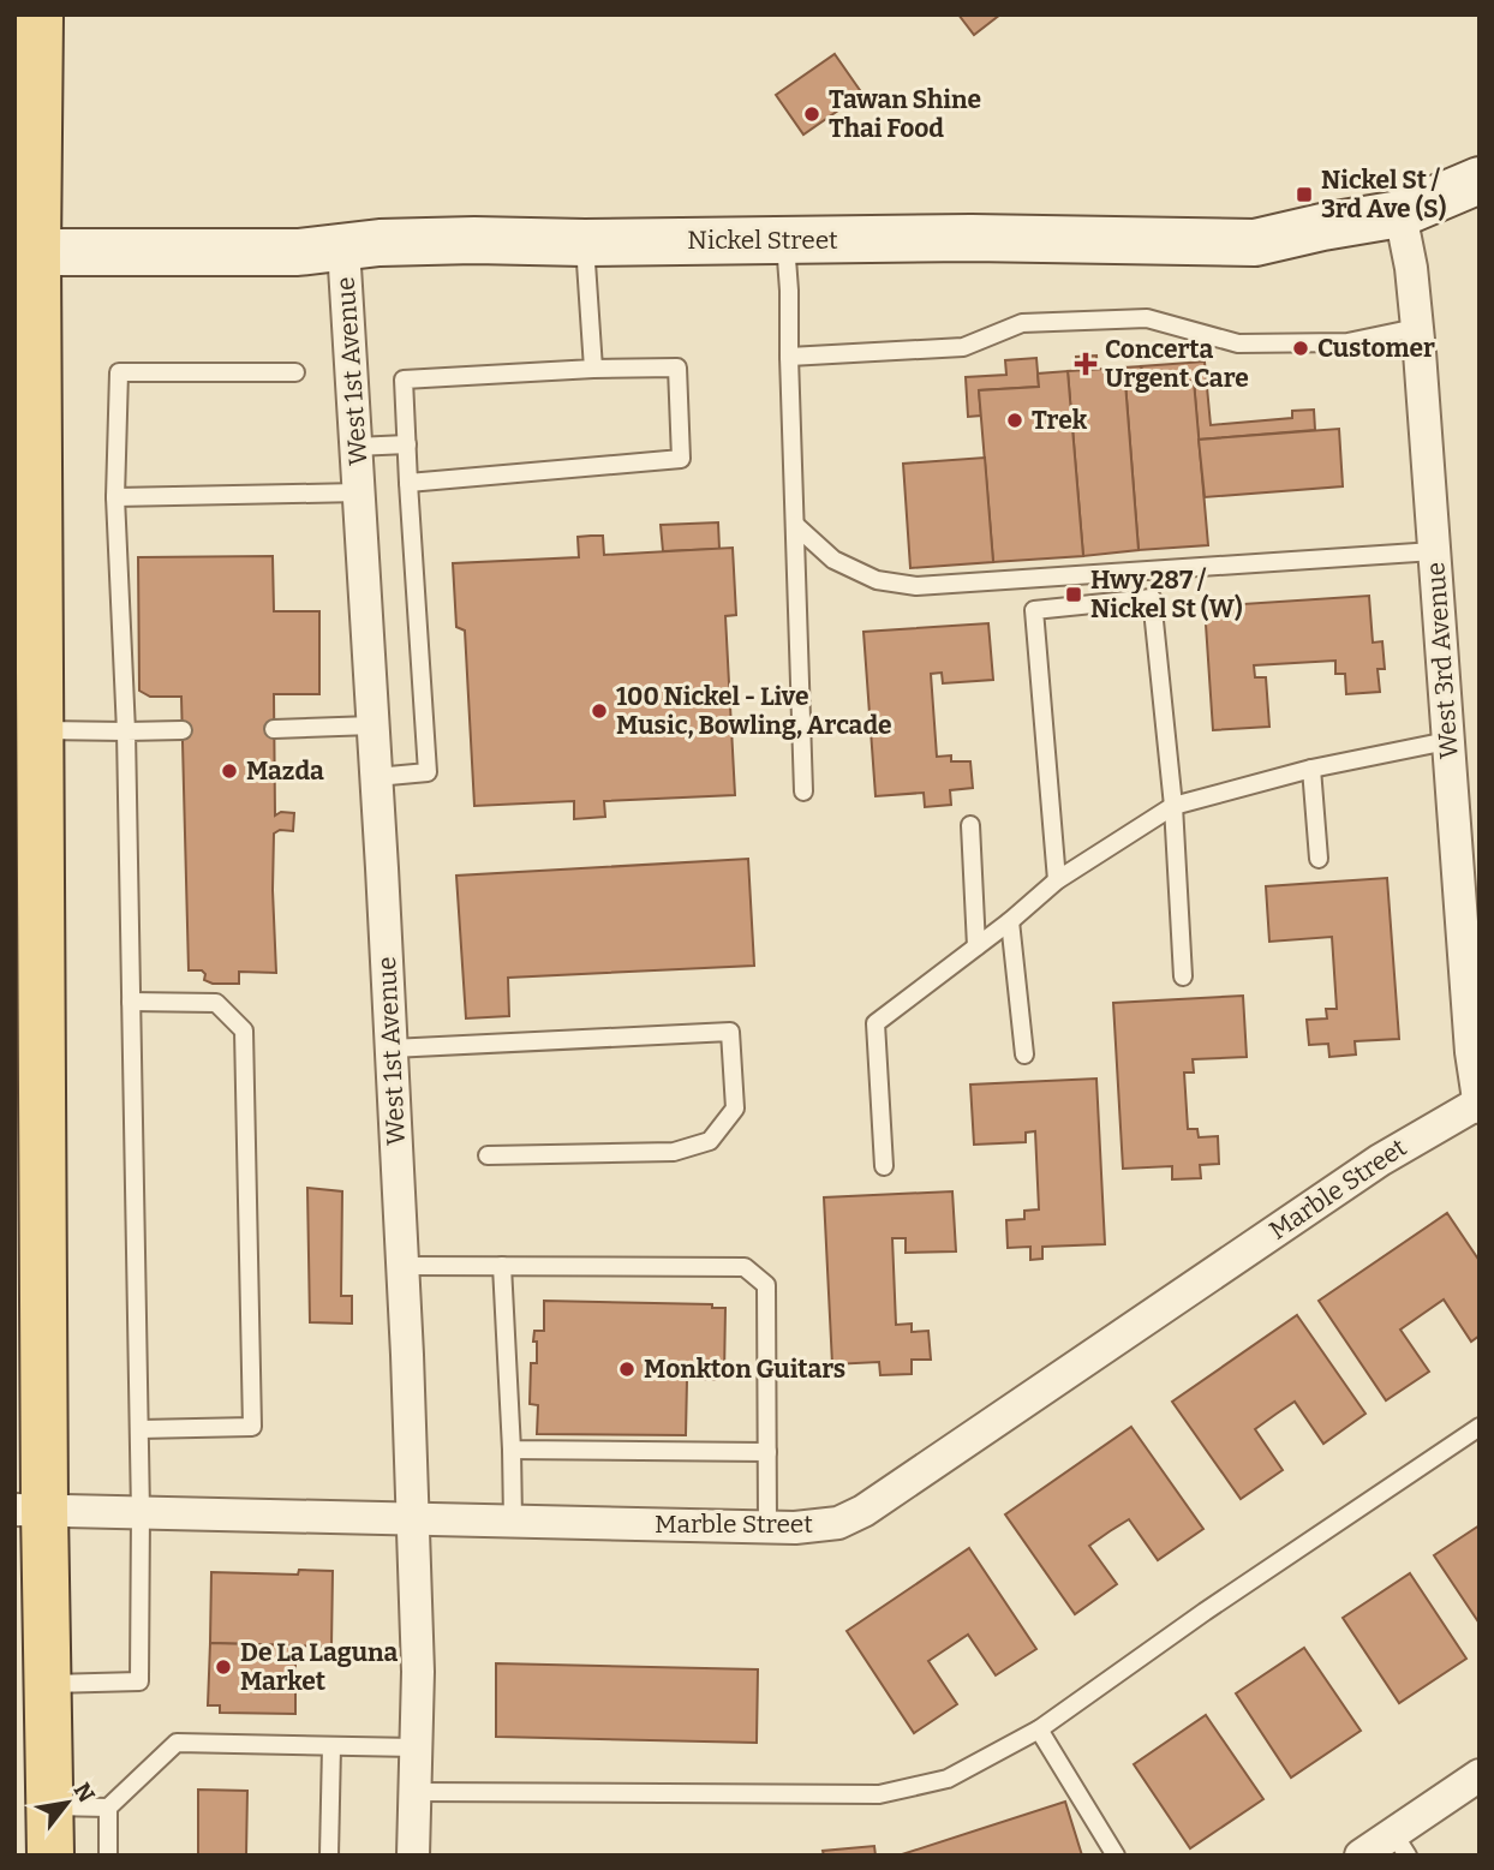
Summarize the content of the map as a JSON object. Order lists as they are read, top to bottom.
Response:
{
  "streets": {
    "street": [
      "Nickel Street",
      "West 1st Avenue",
      "West 3rd Avenue",
      "Marble Street"
    ]
  },
  "crossings": [
    ["Nickel Street", "West 1st Avenue"],
    ["Nickel Street", "West 3rd Avenue"],
    ["West 1st Avenue", "Marble Street"],
    ["West 3rd Avenue", "Marble Street"]
  ],
  "places": {
    "other": [
      "Tawan Shine Thai Food",
      "Customer",
      "Trek",
      "100 Nickel - Live Music, Bowling, Arcade",
      "Mazda",
      "Monkton Guitars",
      "De La Laguna Market"
    ],
    "transit": ["Nickel St / 3rd Ave (S)", "Hwy 287 / Nickel St (W)"],
    "health": ["Concerta Urgent Care"]
  },
  "north": "top right"
}
